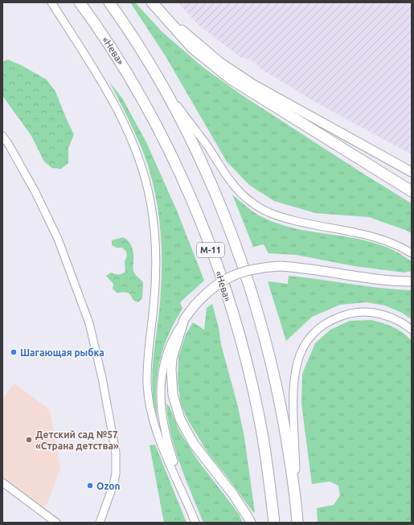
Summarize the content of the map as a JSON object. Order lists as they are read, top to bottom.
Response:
{
  "streets": {
    "highway": ["«Нева»", "М-11"]
  },
  "places": ["Шагающая рыбка", "Детский сад №57 «Страна детства»", "Ozon"]
}
